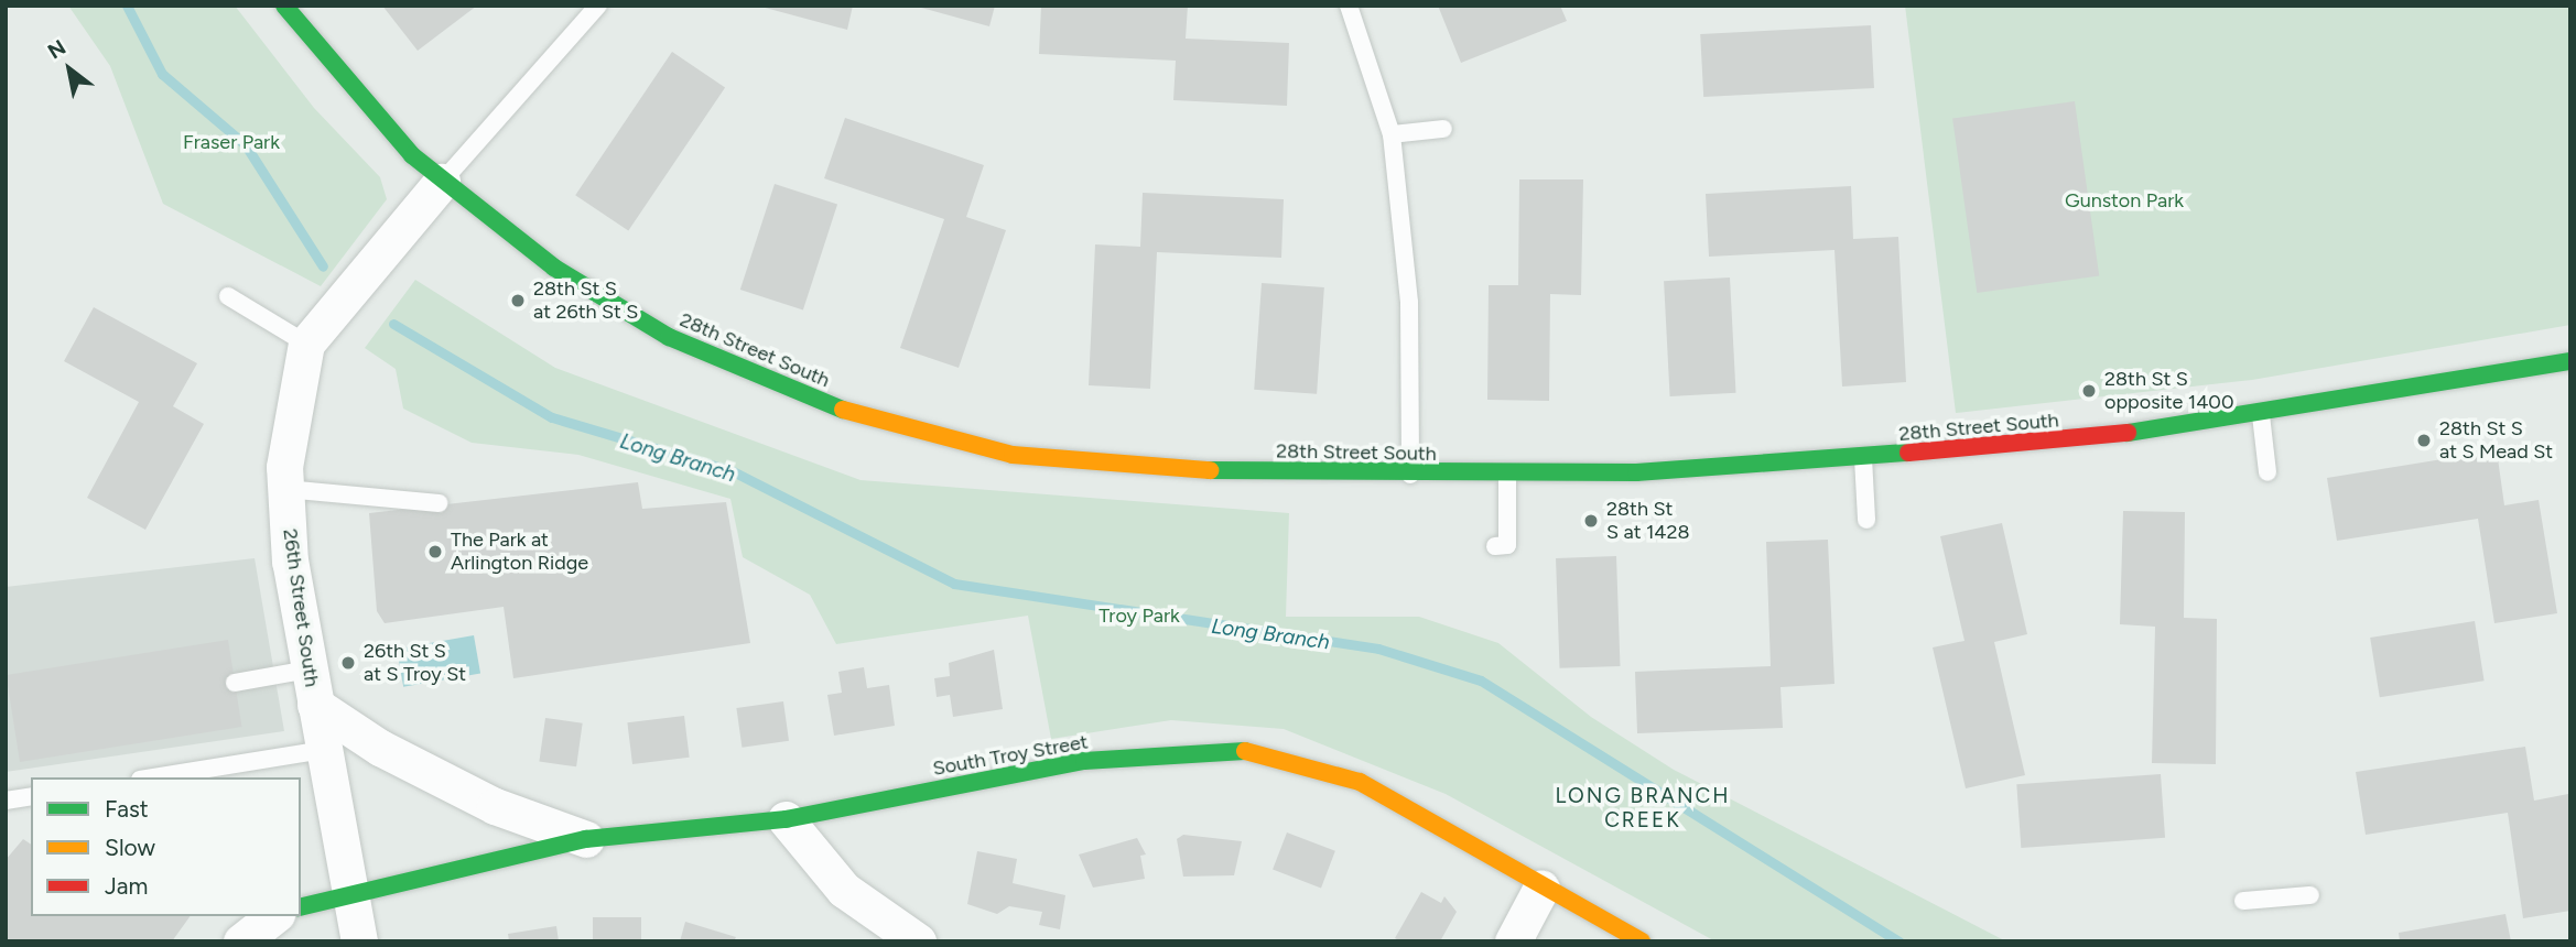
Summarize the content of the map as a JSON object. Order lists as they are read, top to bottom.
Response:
{
  "streets": {
    "street": ["28th Street South", "26th Street South", "South Troy Street"]
  },
  "crossings": [
    ["26th Street South", "South Troy Street"]
  ],
  "districts": ["LONG BRANCH CREEK"],
  "water": ["Long Branch"],
  "parks": ["Fraser Park", "Gunston Park", "Troy Park"],
  "places": [
    "28th St S at 26th St S",
    "28th St S opposite 1400",
    "28th St S at S Mead St",
    "28th St S at 1428",
    "The Park at Arlington Ridge",
    "26th St S at S Troy St"
  ],
  "legend": ["Fast", "Slow", "Jam"],
  "north": "top left"
}
